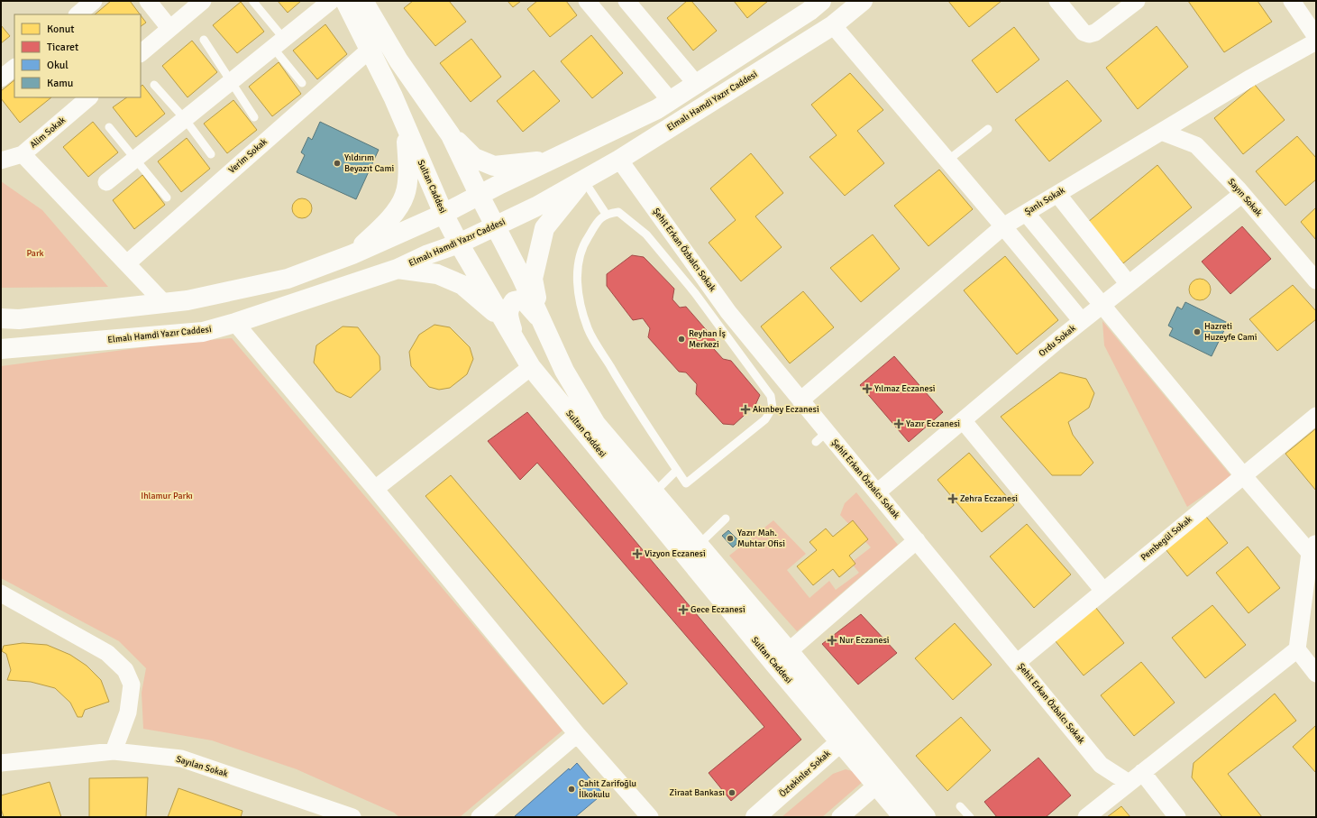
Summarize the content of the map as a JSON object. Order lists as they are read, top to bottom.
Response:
{
  "streets": {
    "main road": ["Elmalı Hamdi Yazır Caddesi", "Sultan Caddesi", "Öztekinler Sokak"],
    "street": [
      "Alim Sokak",
      "Verim Sokak",
      "Sayın Sokak",
      "Şanlı Sokak",
      "Şehit Erkan Özbalcı Sokak",
      "Ordu Sokak",
      "Pembegül Sokak",
      "Sayılan Sokak"
    ]
  },
  "crossings": [
    ["Elmalı Hamdi Yazır Caddesi", "Sultan Caddesi"],
    ["Elmalı Hamdi Yazır Caddesi", "Şehit Erkan Özbalcı Sokak"],
    ["Verim Sokak", "Sultan Caddesi"],
    ["Sultan Caddesi", "Öztekinler Sokak"],
    ["Sayın Sokak", "Şanlı Sokak"],
    ["Sayın Sokak", "Ordu Sokak"],
    ["Şanlı Sokak", "Şehit Erkan Özbalcı Sokak"],
    ["Şehit Erkan Özbalcı Sokak", "Ordu Sokak"],
    ["Şehit Erkan Özbalcı Sokak", "Pembegül Sokak"]
  ],
  "parks": ["Park", "Ihlamur Parkı"],
  "places": {
    "other": [
      "Yıldırım Beyazıt Cami",
      "Hazreti Huzeyfe Cami",
      "Reyhan İş Merkezi",
      "Yazır Mah. Muhtar Ofisi",
      "Cahit Zarifoğlu İlkokulu",
      "Ziraat Bankası"
    ],
    "health": [
      "Yılmaz Eczanesi",
      "Akınbey Eczanesi",
      "Yazır Eczanesi",
      "Zehra Eczanesi",
      "Vizyon Eczanesi",
      "Gece Eczanesi",
      "Nur Eczanesi"
    ]
  },
  "legend": [
    "Konut",
    "Ticaret",
    "Okul",
    "Kamu"
  ]
}
